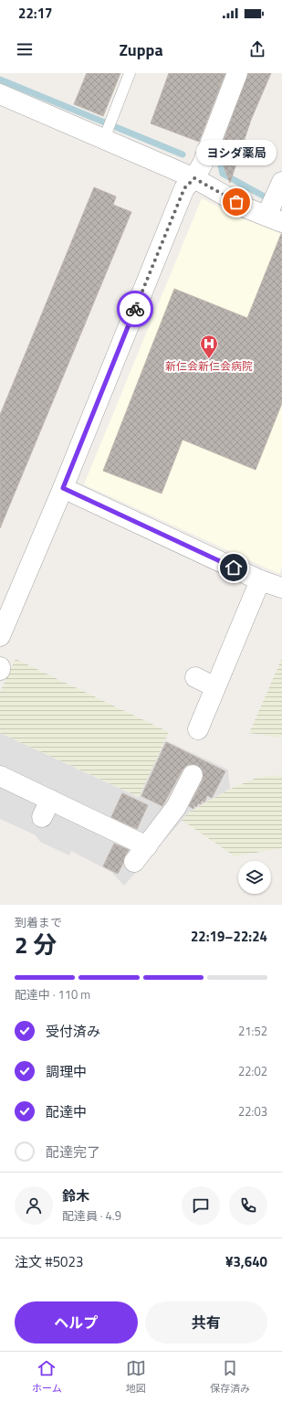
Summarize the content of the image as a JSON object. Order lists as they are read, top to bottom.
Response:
{
  "places": {
    "other": ["ヨシダ薬局"],
    "hospital": ["新仁会新仁会病院"]
  },
  "page": {
    "status": "22:17",
    "header": "Zuppa",
    "bubble": "ヨシダ薬局",
    "heading": ["2 分", "到着まで", "22:19–22:24"],
    "panel": [
      "鈴木",
      "配達員 · 4.9",
      "注文 #5023",
      "¥3,640"
    ],
    "bar": "配達中 · 110 m",
    "list": [
      ["受付済み", "21:52"],
      ["調理中", "22:02"],
      ["配達中", "22:03"],
      "配達完了"
    ],
    "buttons": ["ヘルプ", "共有"],
    "tabs": ["ホーム", "地図", "保存済み"]
  }
}
